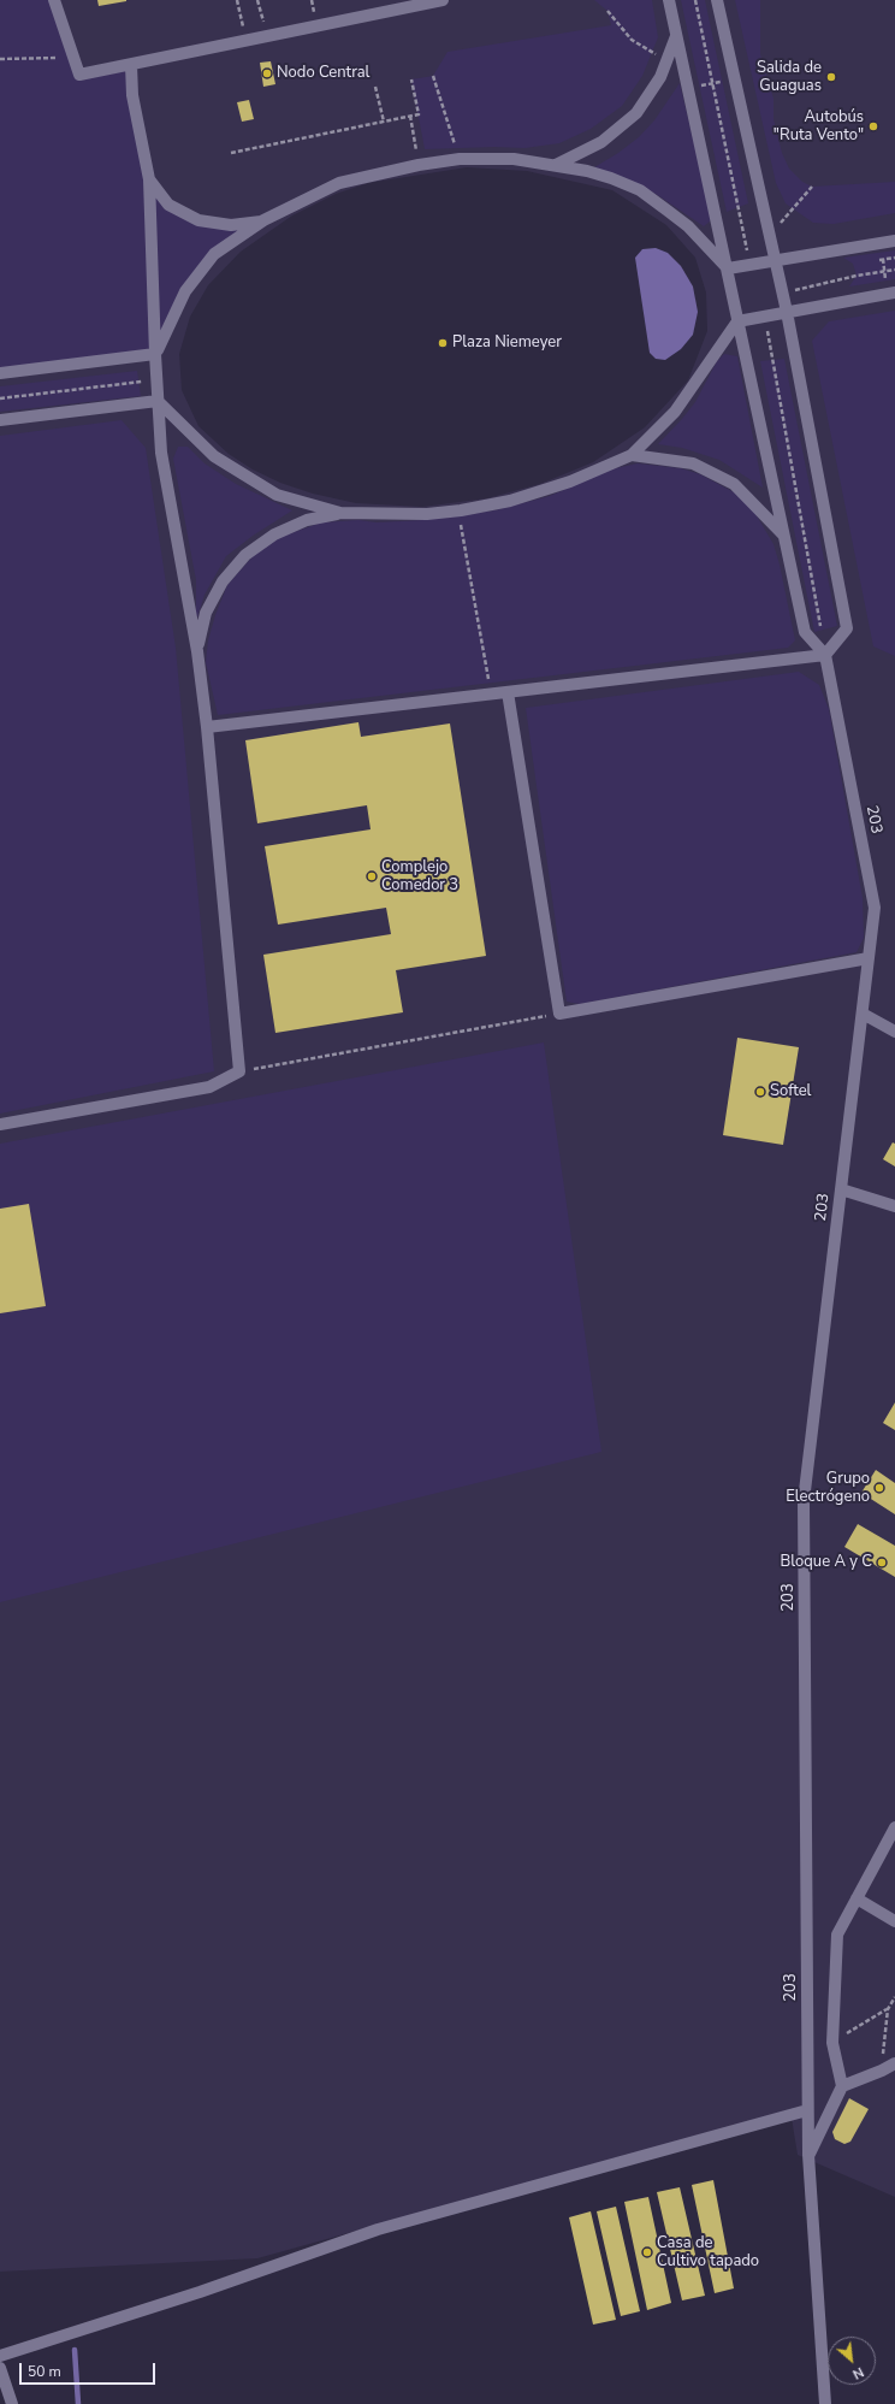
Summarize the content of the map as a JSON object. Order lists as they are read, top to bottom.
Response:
{
  "streets": {
    "street": ["203"]
  },
  "places": [
    "Nodo Central",
    "Salida de Guaguas",
    "Autobús \"Ruta Vento\"",
    "Plaza Niemeyer",
    "Complejo Comedor 3",
    "Softel",
    "Grupo Electrógeno",
    "Bloque A y C",
    "Casa de Cultivo tapado"
  ],
  "scale_bar": "50 m",
  "north": "bottom right"
}
